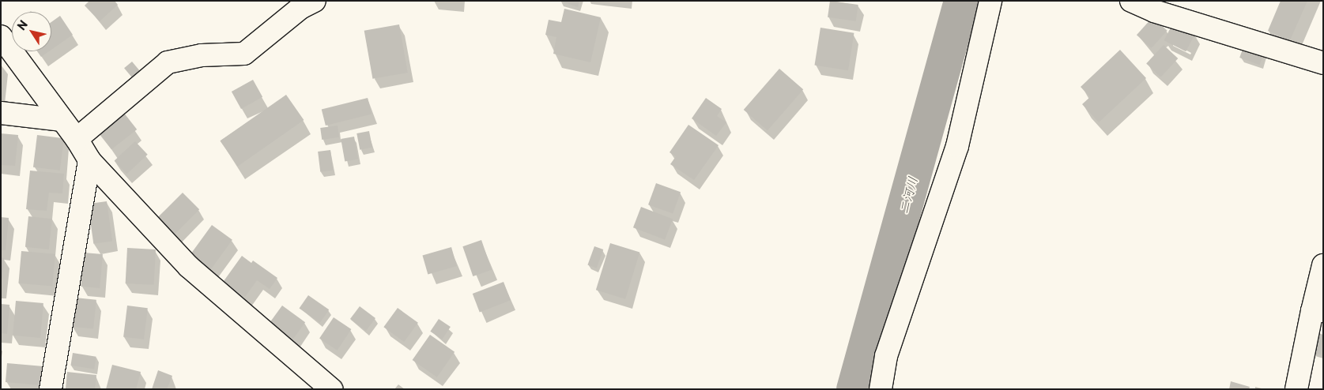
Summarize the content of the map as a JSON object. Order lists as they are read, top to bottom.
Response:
{
  "water": ["二河川"],
  "north": "top left"
}
